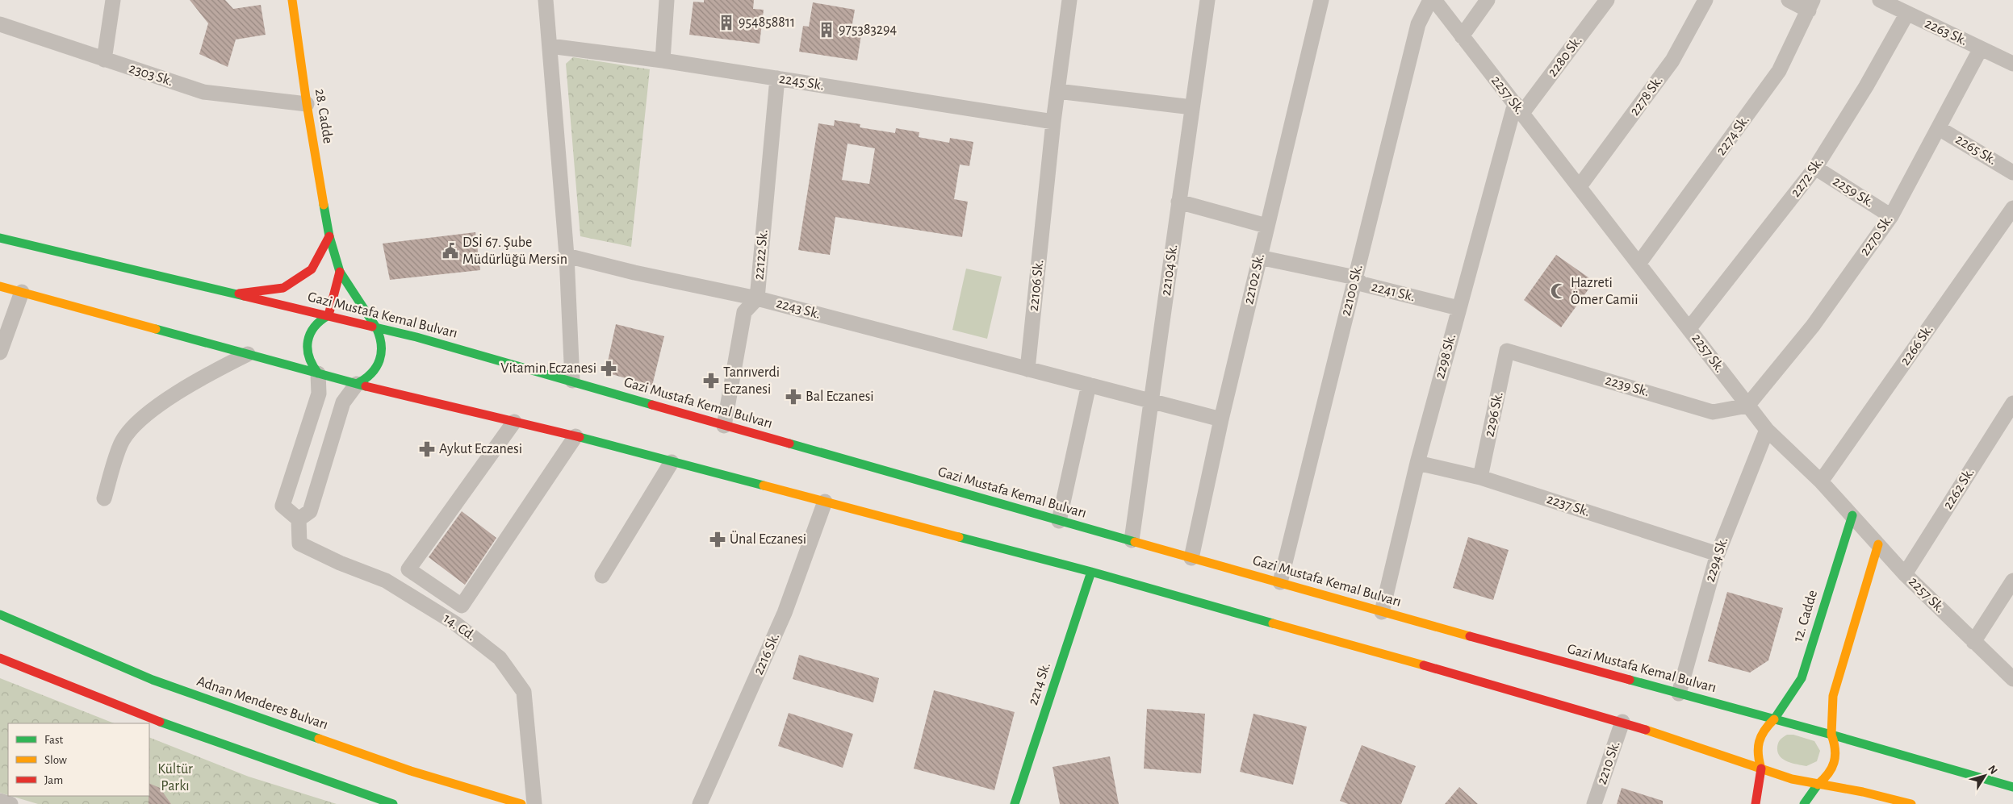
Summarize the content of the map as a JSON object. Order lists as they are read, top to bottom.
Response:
{
  "streets": {
    "main road": [
      "28. Cadde",
      "Gazi Mustafa Kemal Bulvarı",
      "12. Cadde",
      "2214 Sk.",
      "Adnan Menderes Bulvarı"
    ],
    "street": [
      "2263 Sk.",
      "2280 Sk.",
      "2303 Sk.",
      "2245 Sk.",
      "2257 Sk.",
      "2278 Sk.",
      "2274 Sk.",
      "2265 Sk.",
      "2272 Sk.",
      "2259 Sk.",
      "2270 Sk.",
      "22122 Sk.",
      "22104 Sk.",
      "22102 Sk.",
      "22106 Sk.",
      "22100 Sk.",
      "2241 Sk.",
      "2243 Sk.",
      "2266 Sk.",
      "2298 Sk.",
      "2239 Sk.",
      "2296 Sk.",
      "2262 Sk.",
      "2237 Sk.",
      "2294 Sk.",
      "14. Cd.",
      "2216 Sk.",
      "2210 Sk."
    ]
  },
  "crossings": [
    ["2263 Sk.", "2272 Sk."],
    ["2263 Sk.", "2270 Sk."],
    ["2280 Sk.", "2257 Sk."],
    ["2280 Sk.", "2298 Sk."],
    ["2303 Sk.", "28. Cadde"],
    ["2245 Sk.", "22122 Sk."],
    ["2245 Sk.", "22106 Sk."],
    ["2257 Sk.", "2278 Sk."],
    ["2257 Sk.", "2274 Sk."],
    ["2257 Sk.", "2272 Sk."],
    ["2257 Sk.", "2270 Sk."],
    ["2257 Sk.", "2266 Sk."],
    ["2257 Sk.", "2298 Sk."],
    ["2257 Sk.", "2239 Sk."],
    ["2257 Sk.", "2262 Sk."],
    ["2257 Sk.", "2294 Sk."],
    ["2257 Sk.", "12. Cadde"],
    ["28. Cadde", "Gazi Mustafa Kemal Bulvarı"],
    ["2265 Sk.", "2270 Sk."],
    ["2272 Sk.", "2259 Sk."],
    ["2259 Sk.", "2270 Sk."],
    ["2270 Sk.", "2239 Sk."],
    ["22122 Sk.", "2243 Sk."],
    ["22122 Sk.", "Gazi Mustafa Kemal Bulvarı"],
    ["22104 Sk.", "Gazi Mustafa Kemal Bulvarı"],
    ["22102 Sk.", "2241 Sk."],
    ["22102 Sk.", "Gazi Mustafa Kemal Bulvarı"],
    ["22106 Sk.", "2243 Sk."],
    ["22100 Sk.", "2241 Sk."],
    ["22100 Sk.", "Gazi Mustafa Kemal Bulvarı"],
    ["2241 Sk.", "2298 Sk."],
    ["Gazi Mustafa Kemal Bulvarı", "2298 Sk."],
    ["Gazi Mustafa Kemal Bulvarı", "2294 Sk."],
    ["Gazi Mustafa Kemal Bulvarı", "12. Cadde"],
    ["2298 Sk.", "2237 Sk."],
    ["2239 Sk.", "2296 Sk."],
    ["2296 Sk.", "2237 Sk."],
    ["2237 Sk.", "2294 Sk."]
  ],
  "parks": ["Kültür Parkı"],
  "places": {
    "building": ["954858811", "975383294"],
    "public building": ["DSİ 67. Şube Müdürlüğü Mersin"],
    "mosque": ["Hazreti Ömer Camii"],
    "pharmacy": [
      "Vitamin Eczanesi",
      "Tanrıverdi Eczanesi",
      "Bal Eczanesi",
      "Aykut Eczanesi",
      "Ünal Eczanesi"
    ]
  },
  "legend": ["Fast", "Slow", "Jam"],
  "north": "top right"
}
